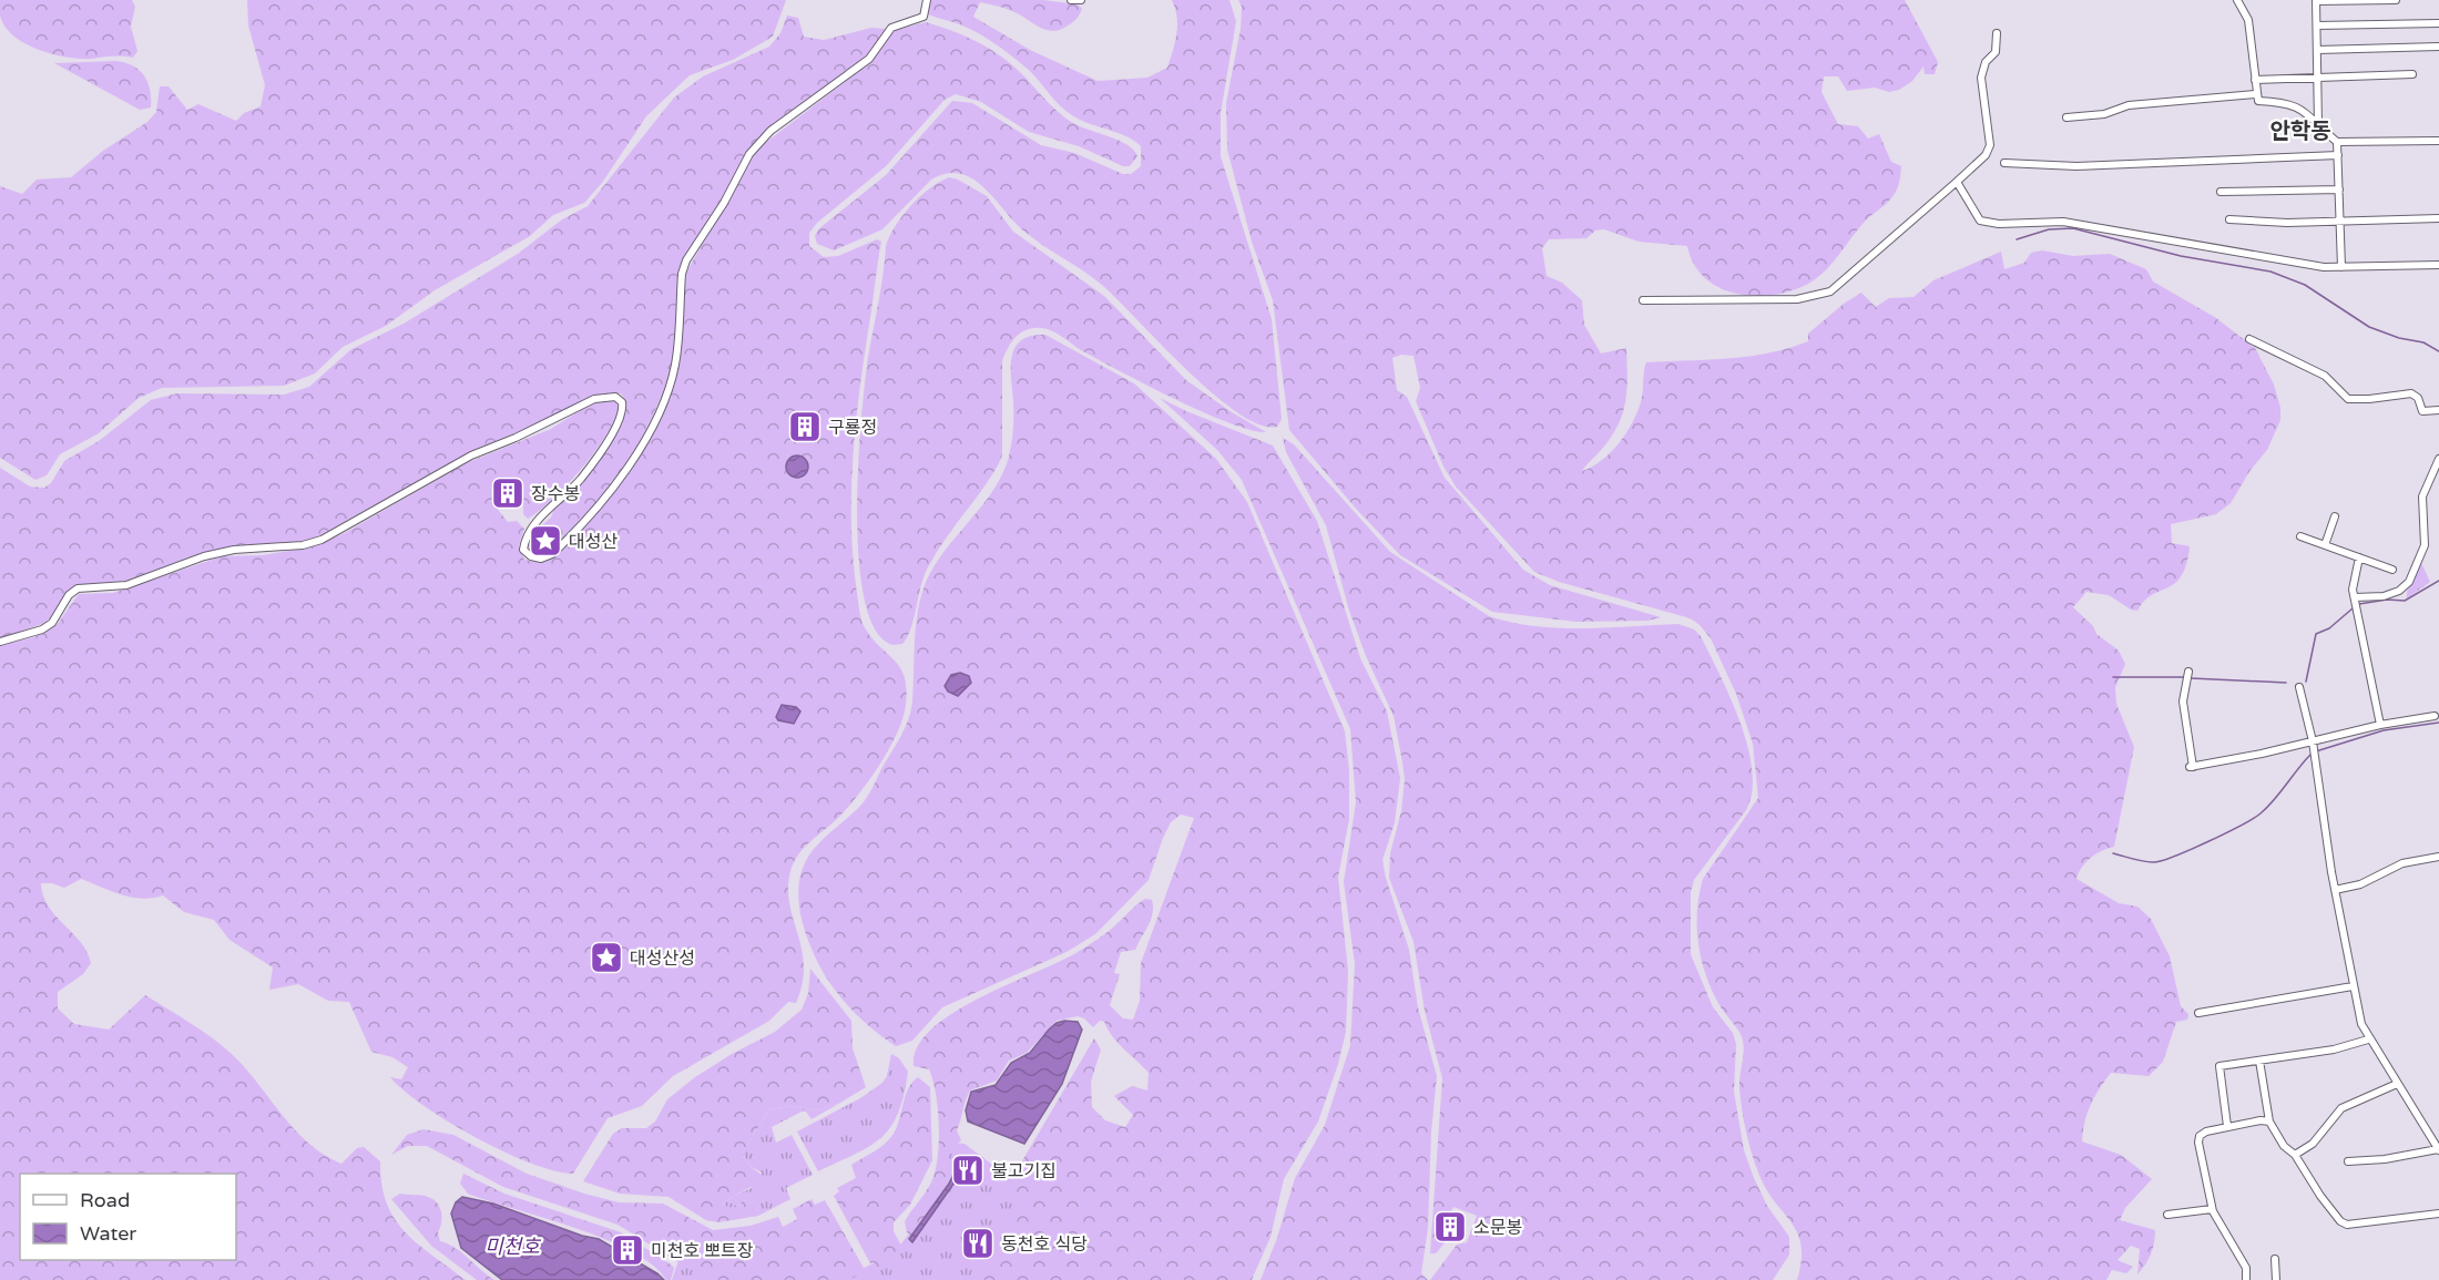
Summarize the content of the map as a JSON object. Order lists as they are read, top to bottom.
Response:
{
  "districts": ["안학동"],
  "water": ["미천호"],
  "places": {
    "building": [
      "구룡정",
      "장수봉",
      "소문봉",
      "미천호 뽀트장"
    ],
    "place": ["대성산", "대성산성"],
    "restaurant": ["불고기집", "동천호 식당"]
  },
  "legend": ["Road", "Water"]
}
